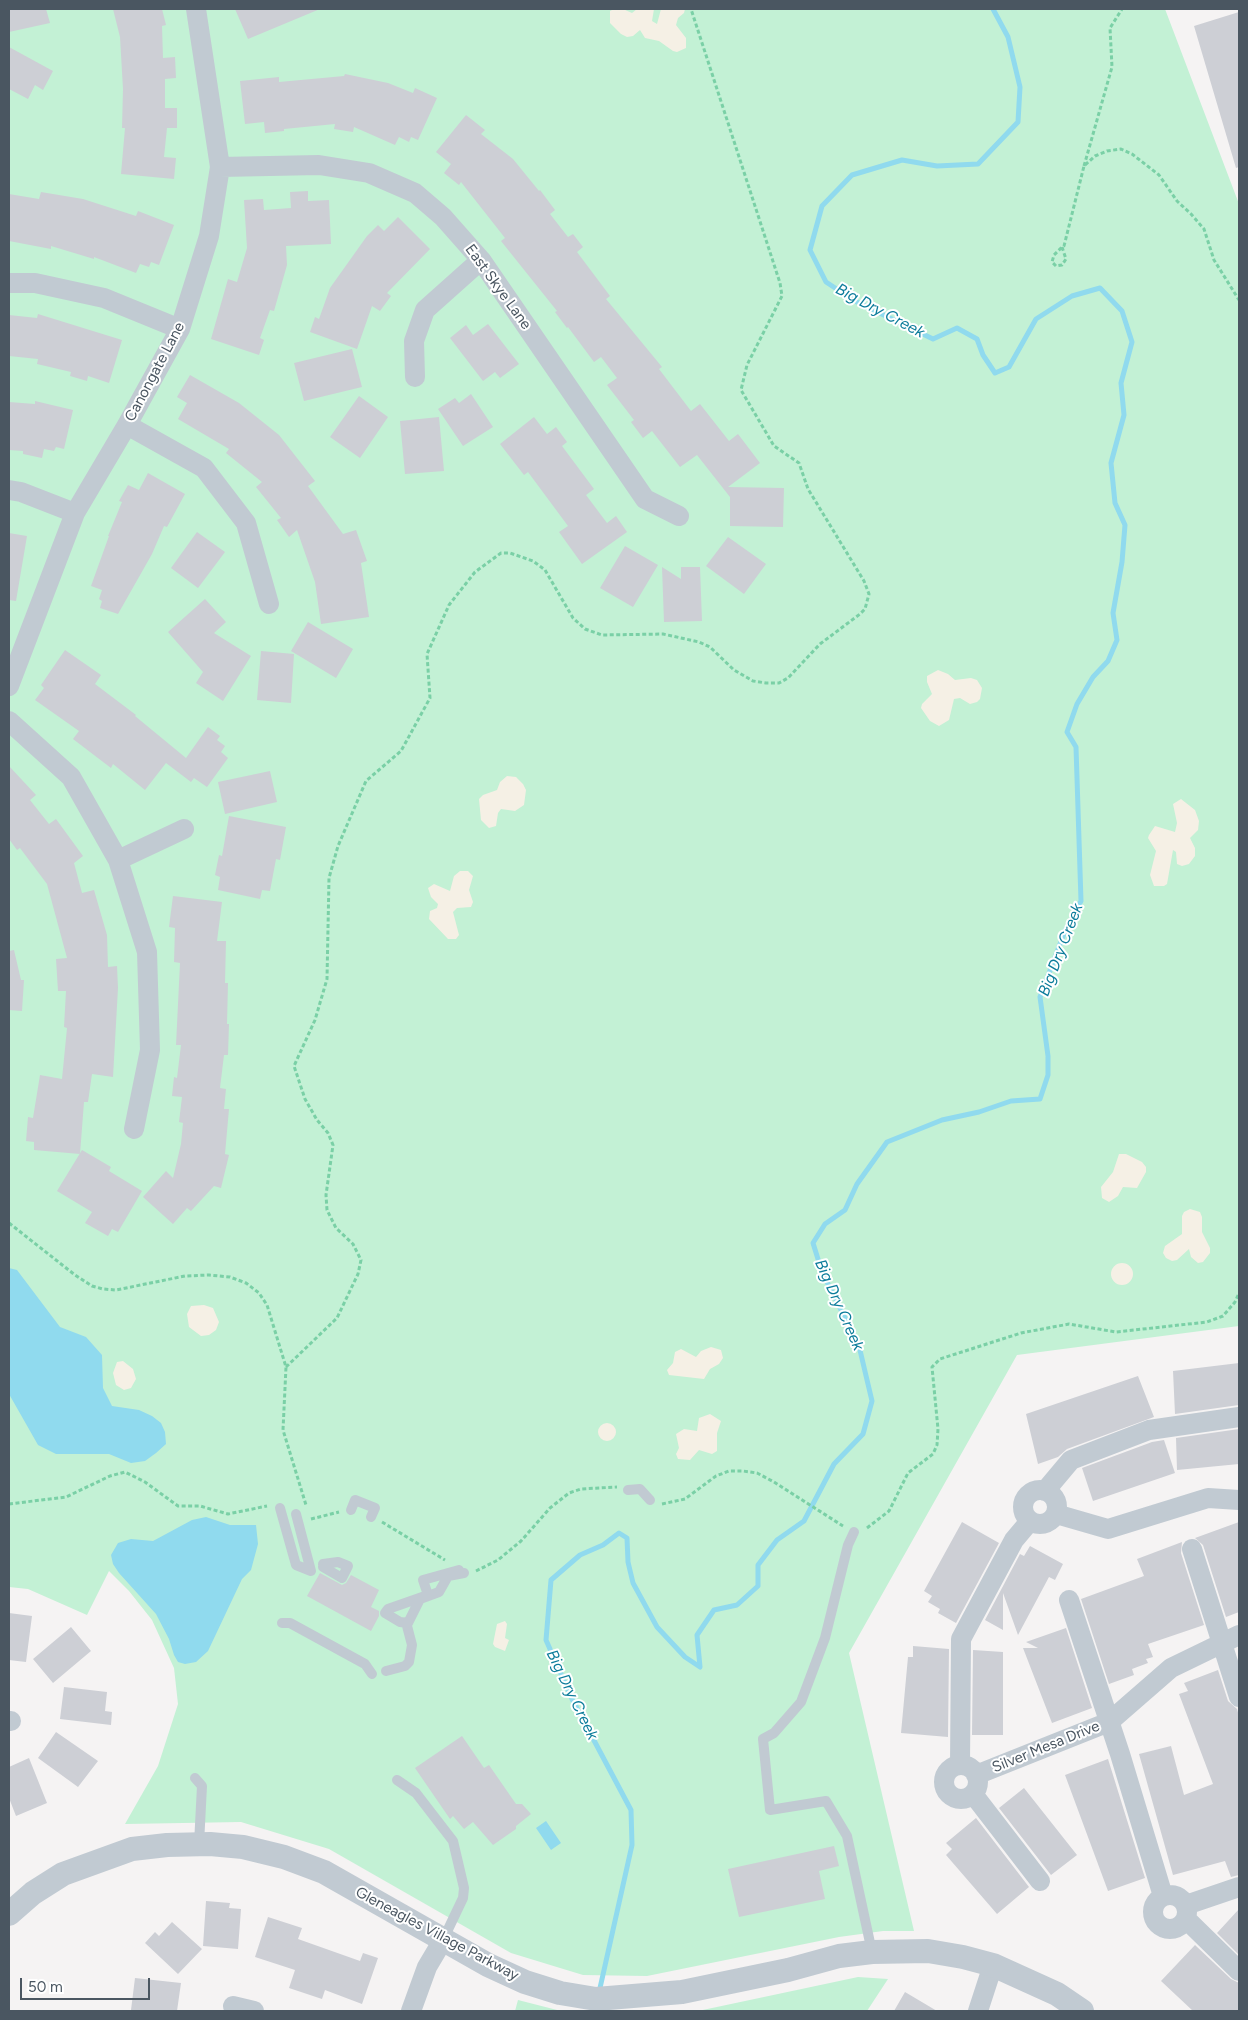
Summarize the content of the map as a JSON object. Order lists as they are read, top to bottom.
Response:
{
  "streets": {
    "street": [
      "East Skye Lane",
      "Canongate Lane",
      "Silver Mesa Drive",
      "Gleneagles Village Parkway"
    ]
  },
  "crossings": [
    ["East Skye Lane", "Canongate Lane"]
  ],
  "water": ["Big Dry Creek"],
  "scale_bar": "50 m"
}
